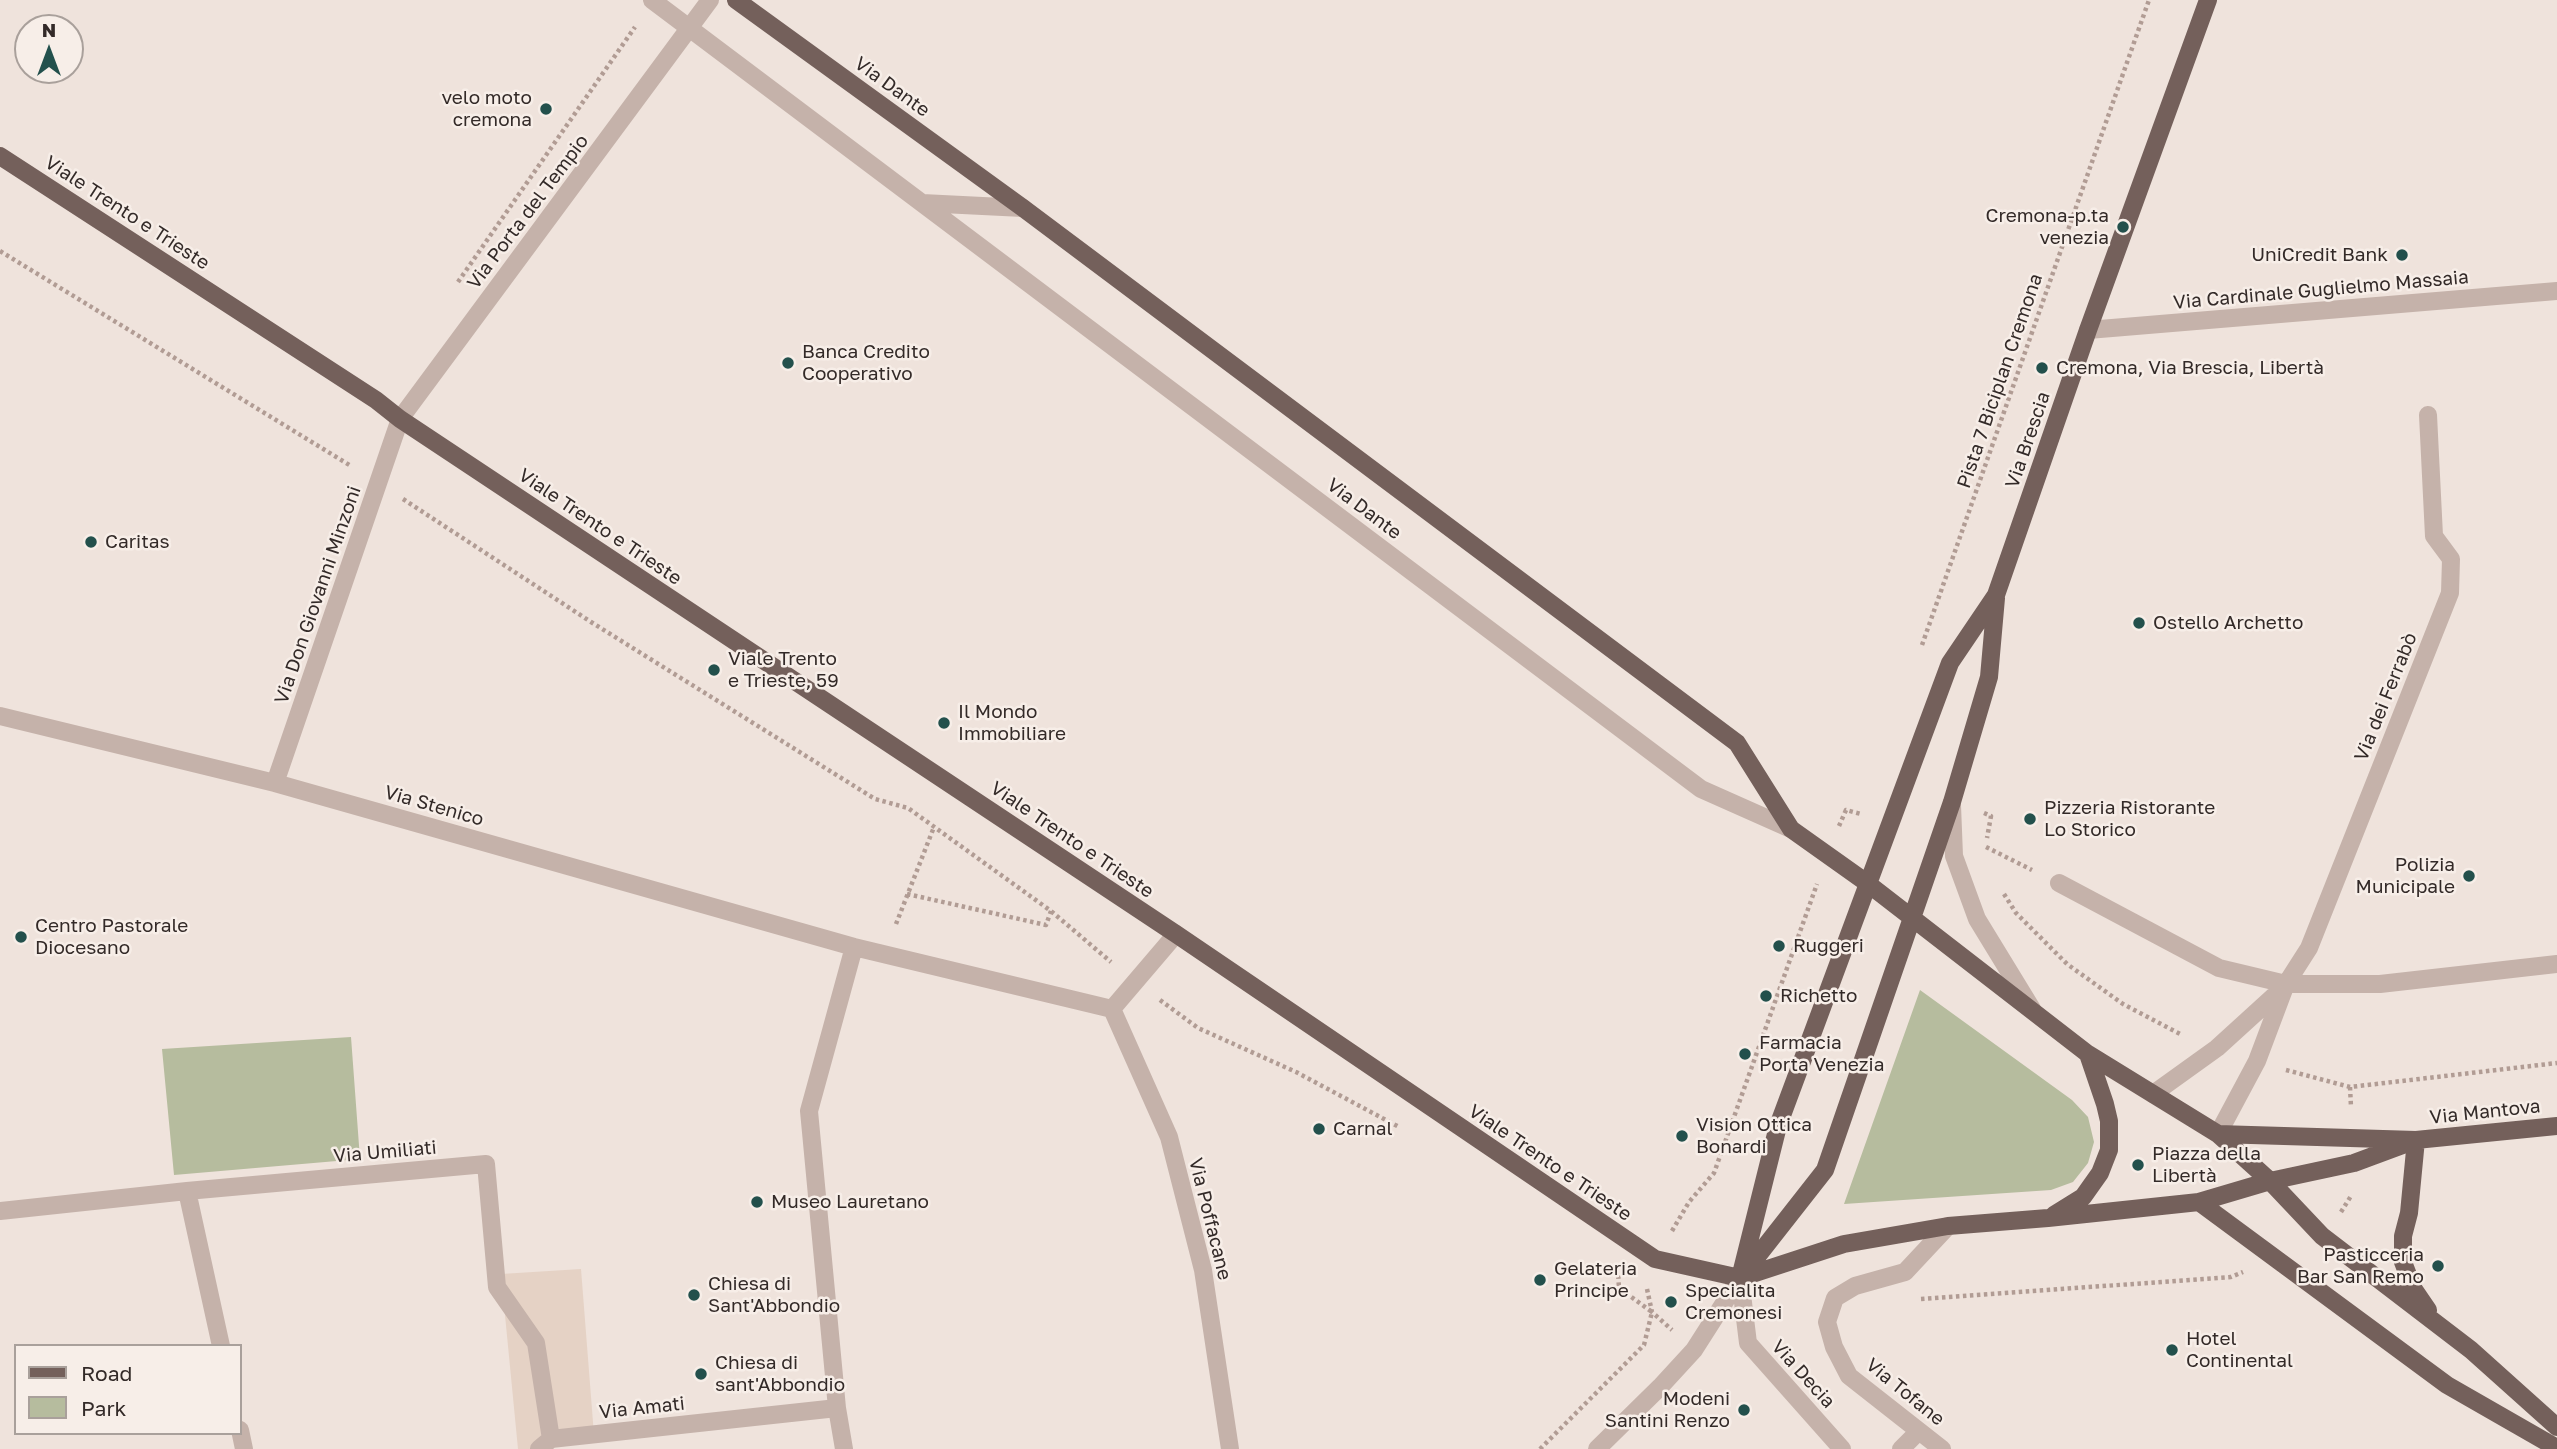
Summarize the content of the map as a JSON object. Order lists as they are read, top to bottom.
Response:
{
  "streets": {
    "main road": [
      "Via Dante",
      "Viale Trento e Trieste",
      "Via Brescia",
      "Via Mantova"
    ],
    "street": [
      "Via Porta del Tempio",
      "Via Cardinale Guglielmo Massaia",
      "Via Don Giovanni Minzoni",
      "Via dei Ferrabò",
      "Via Stenico",
      "Via Umiliati",
      "Via Poffacane",
      "Via Decia",
      "Via Tofane",
      "Via Amati"
    ],
    "path": ["Pista 7 Biciplan Cremona"]
  },
  "crossings": [
    ["Via Dante", "Via Porta del Tempio"],
    ["Via Dante", "Via Brescia"],
    ["Via Porta del Tempio", "Viale Trento e Trieste"],
    ["Via Porta del Tempio", "Via Don Giovanni Minzoni"],
    ["Viale Trento e Trieste", "Via Don Giovanni Minzoni"],
    ["Viale Trento e Trieste", "Via Decia"],
    ["Via Cardinale Guglielmo Massaia", "Via Brescia"],
    ["Via Don Giovanni Minzoni", "Via Stenico"],
    ["Via dei Ferrabò", "Via Mantova"],
    ["Via Umiliati", "Via Amati"]
  ],
  "places": [
    "velo moto cremona",
    "Cremona-p.ta venezia",
    "UniCredit Bank",
    "Banca Credito Cooperativo",
    "Cremona, Via Brescia, Libertà",
    "Caritas",
    "Ostello Archetto",
    "Viale Trento e Trieste, 59",
    "Il Mondo Immobiliare",
    "Pizzeria Ristorante Lo Storico",
    "Polizia Municipale",
    "Centro Pastorale Diocesano",
    "Ruggeri",
    "Richetto",
    "Farmacia Porta Venezia",
    "Carnal",
    "Vision Ottica Bonardi",
    "Piazza della Libertà",
    "Museo Lauretano",
    "Pasticceria Bar San Remo",
    "Gelateria Principe",
    "Chiesa di Sant'Abbondio",
    "Specialita Cremonesi",
    "Hotel Continental",
    "Chiesa di sant'Abbondio",
    "Modeni Santini Renzo"
  ],
  "legend": ["Road", "Park"],
  "north": "top"
}
